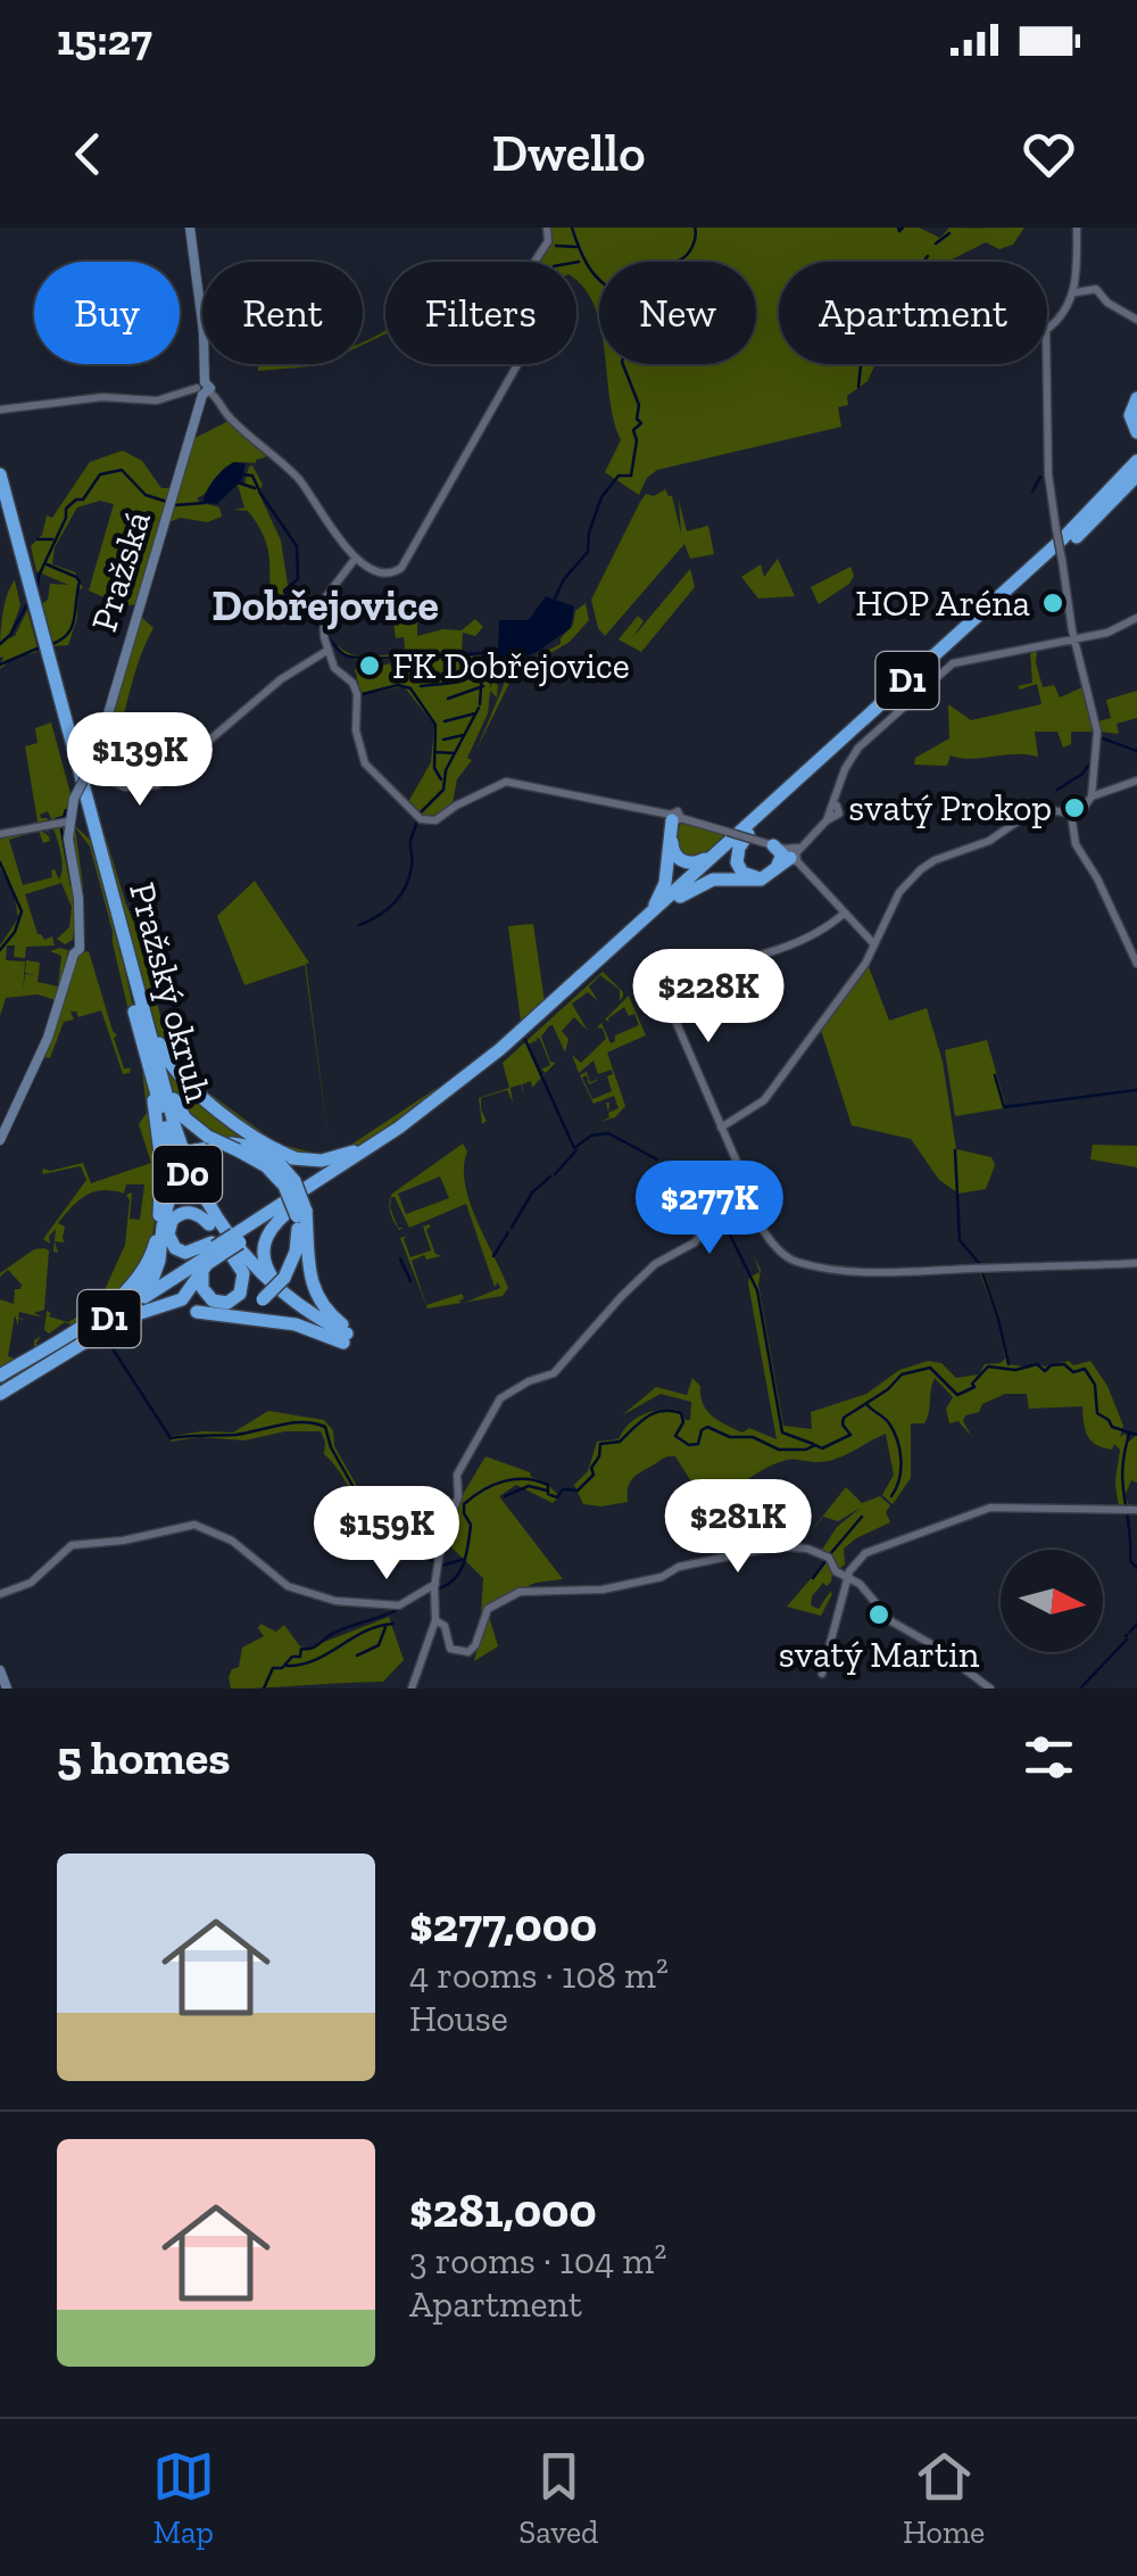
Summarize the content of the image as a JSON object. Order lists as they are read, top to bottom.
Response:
{
  "streets": {
    "highway": ["D1", "Pražský okruh", "D0"],
    "main road": ["Pražská"]
  },
  "crossings": [
    ["Pražský okruh", "D0"]
  ],
  "districts": ["Dobřejovice"],
  "places": [
    "HOP Aréna",
    "FK Dobřejovice",
    "svatý Prokop",
    "svatý Martin"
  ],
  "north": "right",
  "page": {
    "status": "15:27",
    "header": "Dwello",
    "chip": [
      "Buy",
      "Rent",
      "Filters",
      "New",
      "Apartment"
    ],
    "price": [
      "$139K",
      "$228K",
      "$277K",
      "$281K",
      "$159K"
    ],
    "heading": "5 homes",
    "list": [
      {
        "name": "$277,000",
        "note": "4 rooms · 108 m² · House"
      },
      {
        "name": "$281,000",
        "note": "3 rooms · 104 m² · Apartment"
      }
    ],
    "tabs": ["Map", "Saved", "Home"]
  }
}
